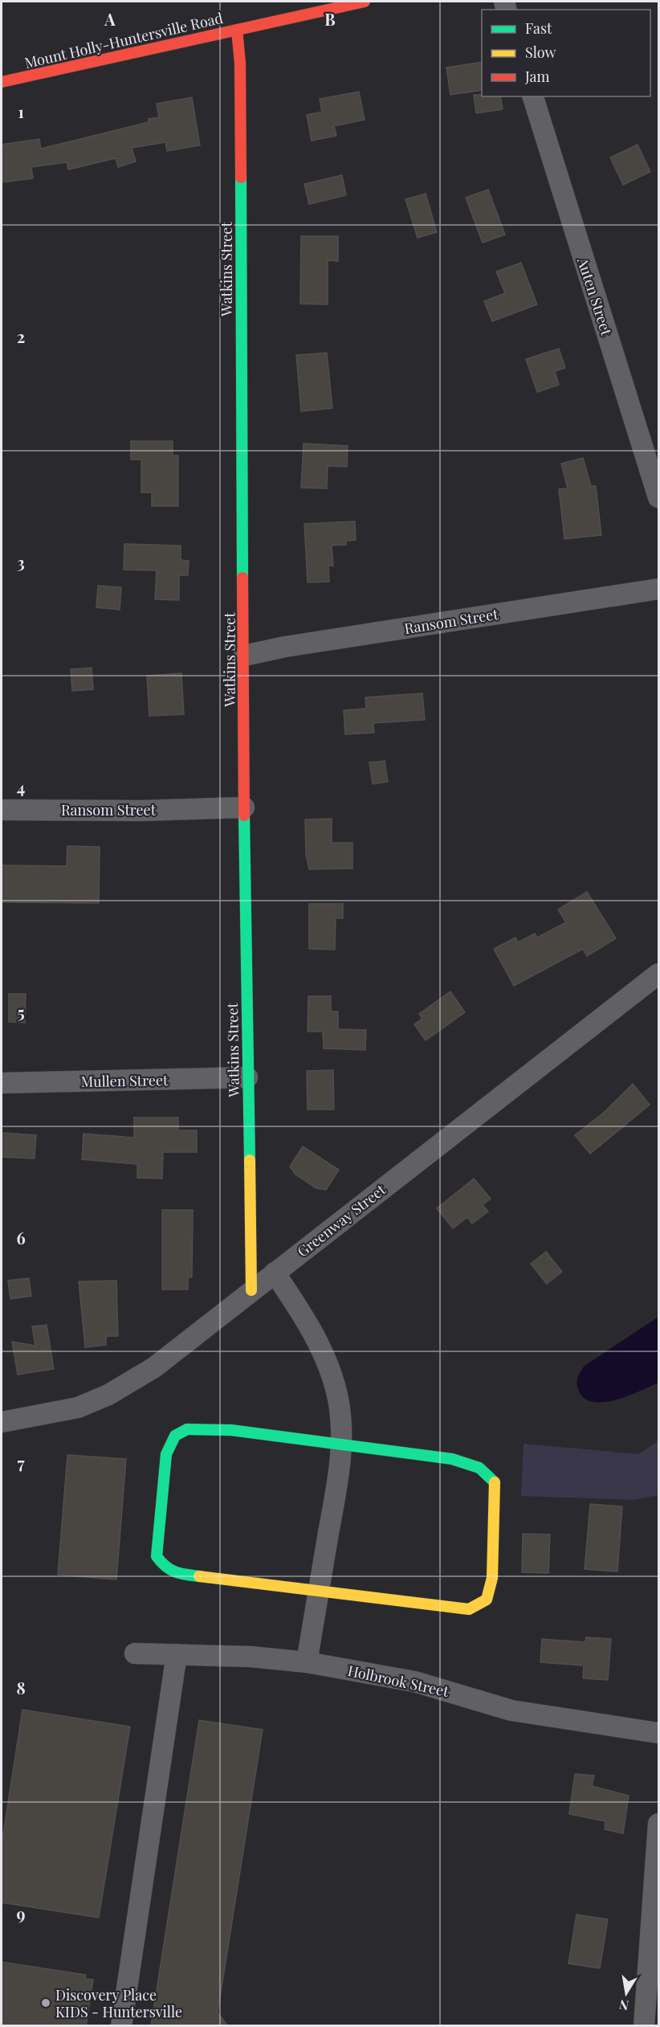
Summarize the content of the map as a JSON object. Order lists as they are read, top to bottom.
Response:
{
  "streets": {
    "street": [
      "Mount Holly-Huntersville Road",
      "Watkins Street",
      "Auten Street",
      "Ransom Street",
      "Mullen Street",
      "Greenway Street",
      "Holbrook Street"
    ]
  },
  "crossings": [
    ["Mount Holly-Huntersville Road", "Watkins Street"],
    ["Watkins Street", "Ransom Street"],
    ["Watkins Street", "Mullen Street"],
    ["Watkins Street", "Greenway Street"]
  ],
  "places": ["Discovery Place KIDS - Huntersville"],
  "legend": ["Fast", "Slow", "Jam"],
  "north": "bottom",
  "grid": {
    "columns": ["A", "B"],
    "rows": [
      "1",
      "2",
      "3",
      "4",
      "5",
      "6",
      "7",
      "8",
      "9"
    ]
  }
}
